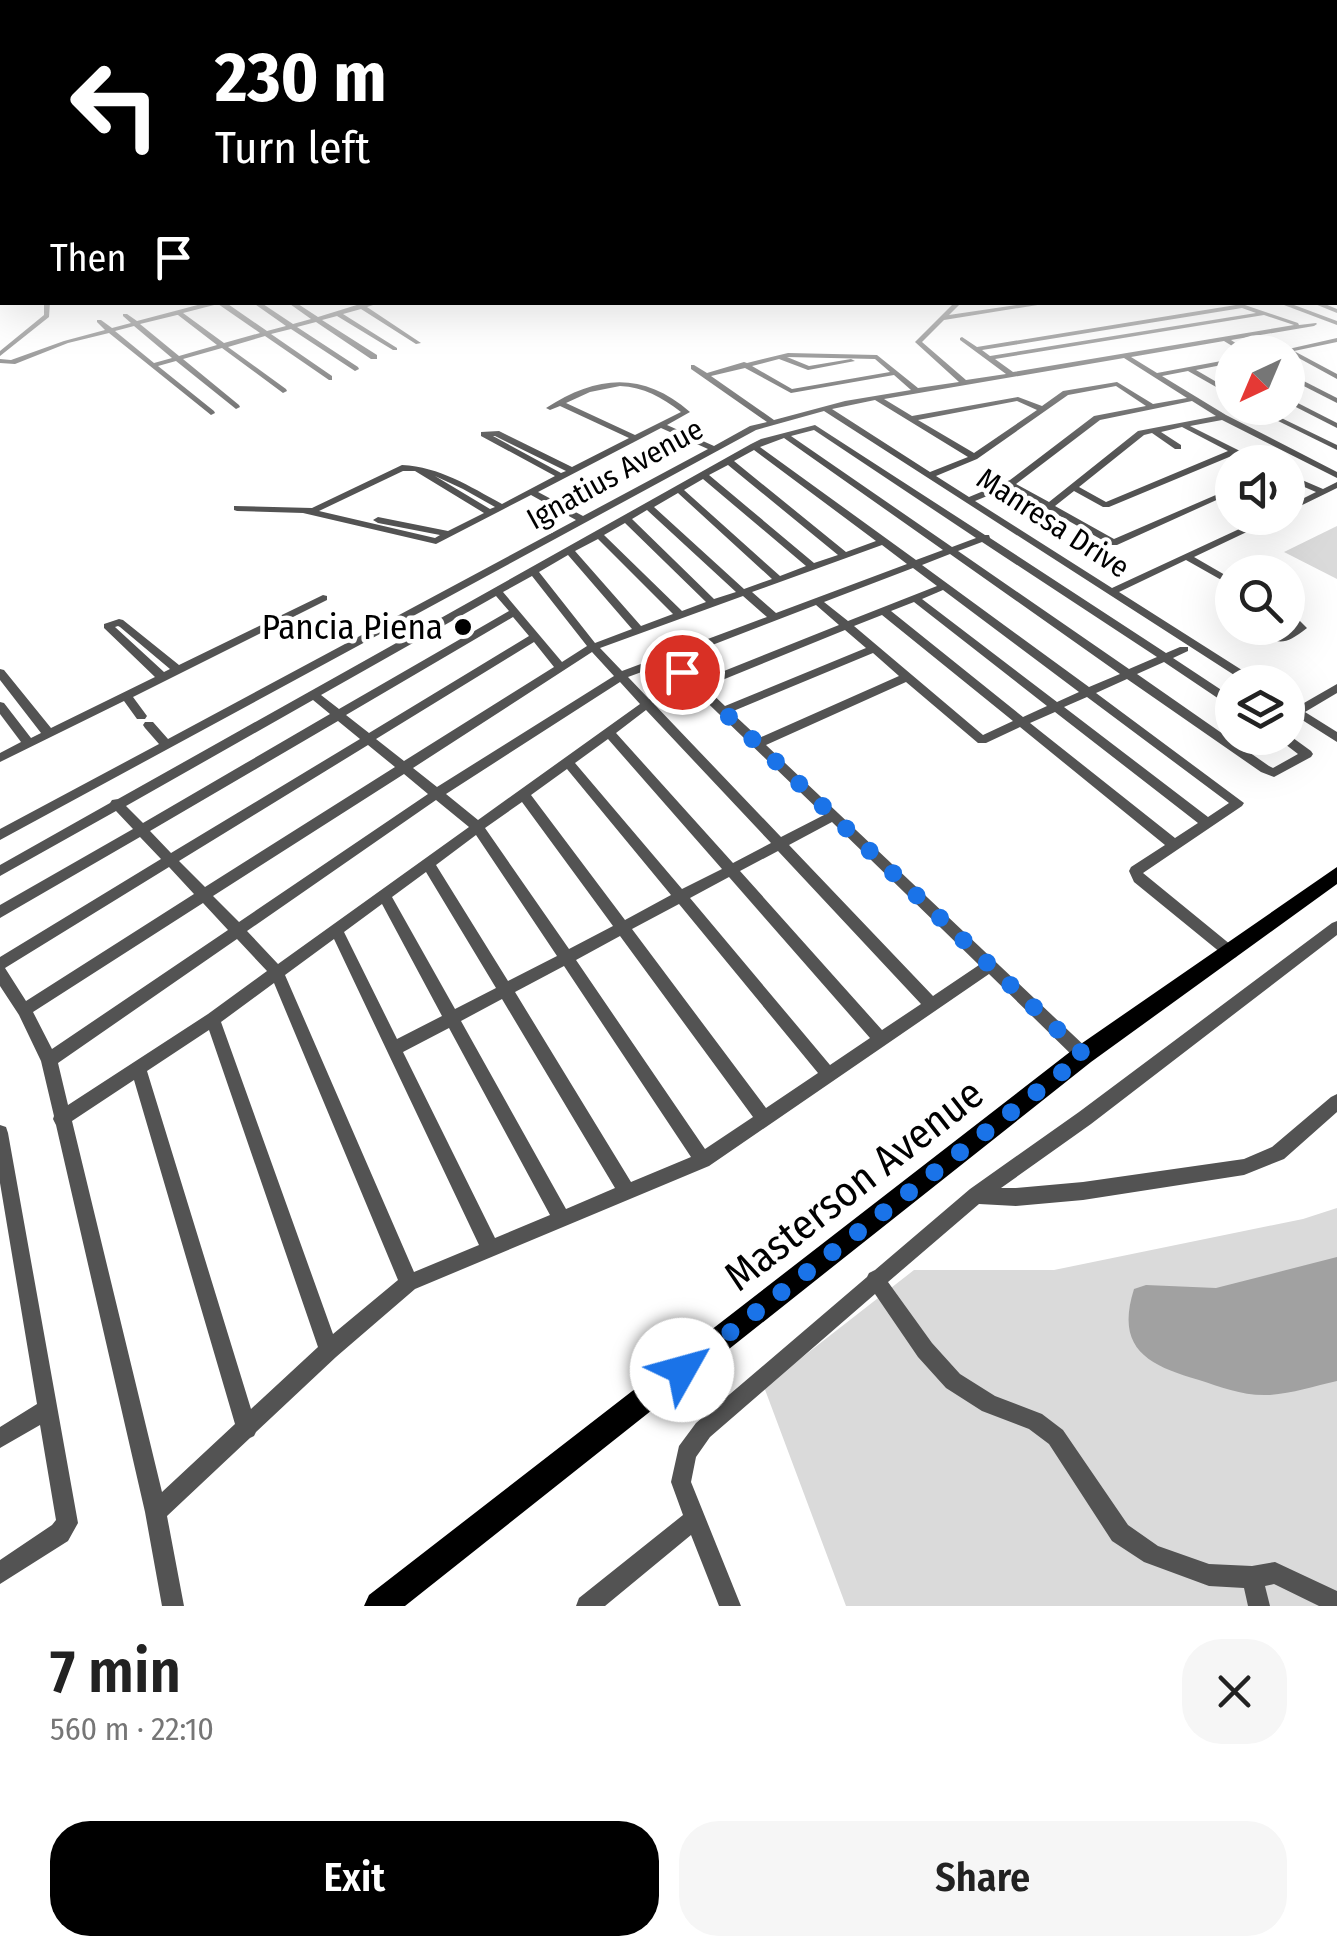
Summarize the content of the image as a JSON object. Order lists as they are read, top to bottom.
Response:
{
  "streets": {
    "main road": ["Masterson Avenue"],
    "street": ["Ignatius Avenue", "Manresa Drive"]
  },
  "crossings": [
    ["Ignatius Avenue", "Manresa Drive"]
  ],
  "places": ["Pancia Piena"],
  "north": "bottom left",
  "page": {
    "turn": ["230 m", "Turn left"],
    "then": "Then",
    "heading": ["7 min", "560 m · 22:10"],
    "buttons": ["Exit", "Share"]
  }
}
